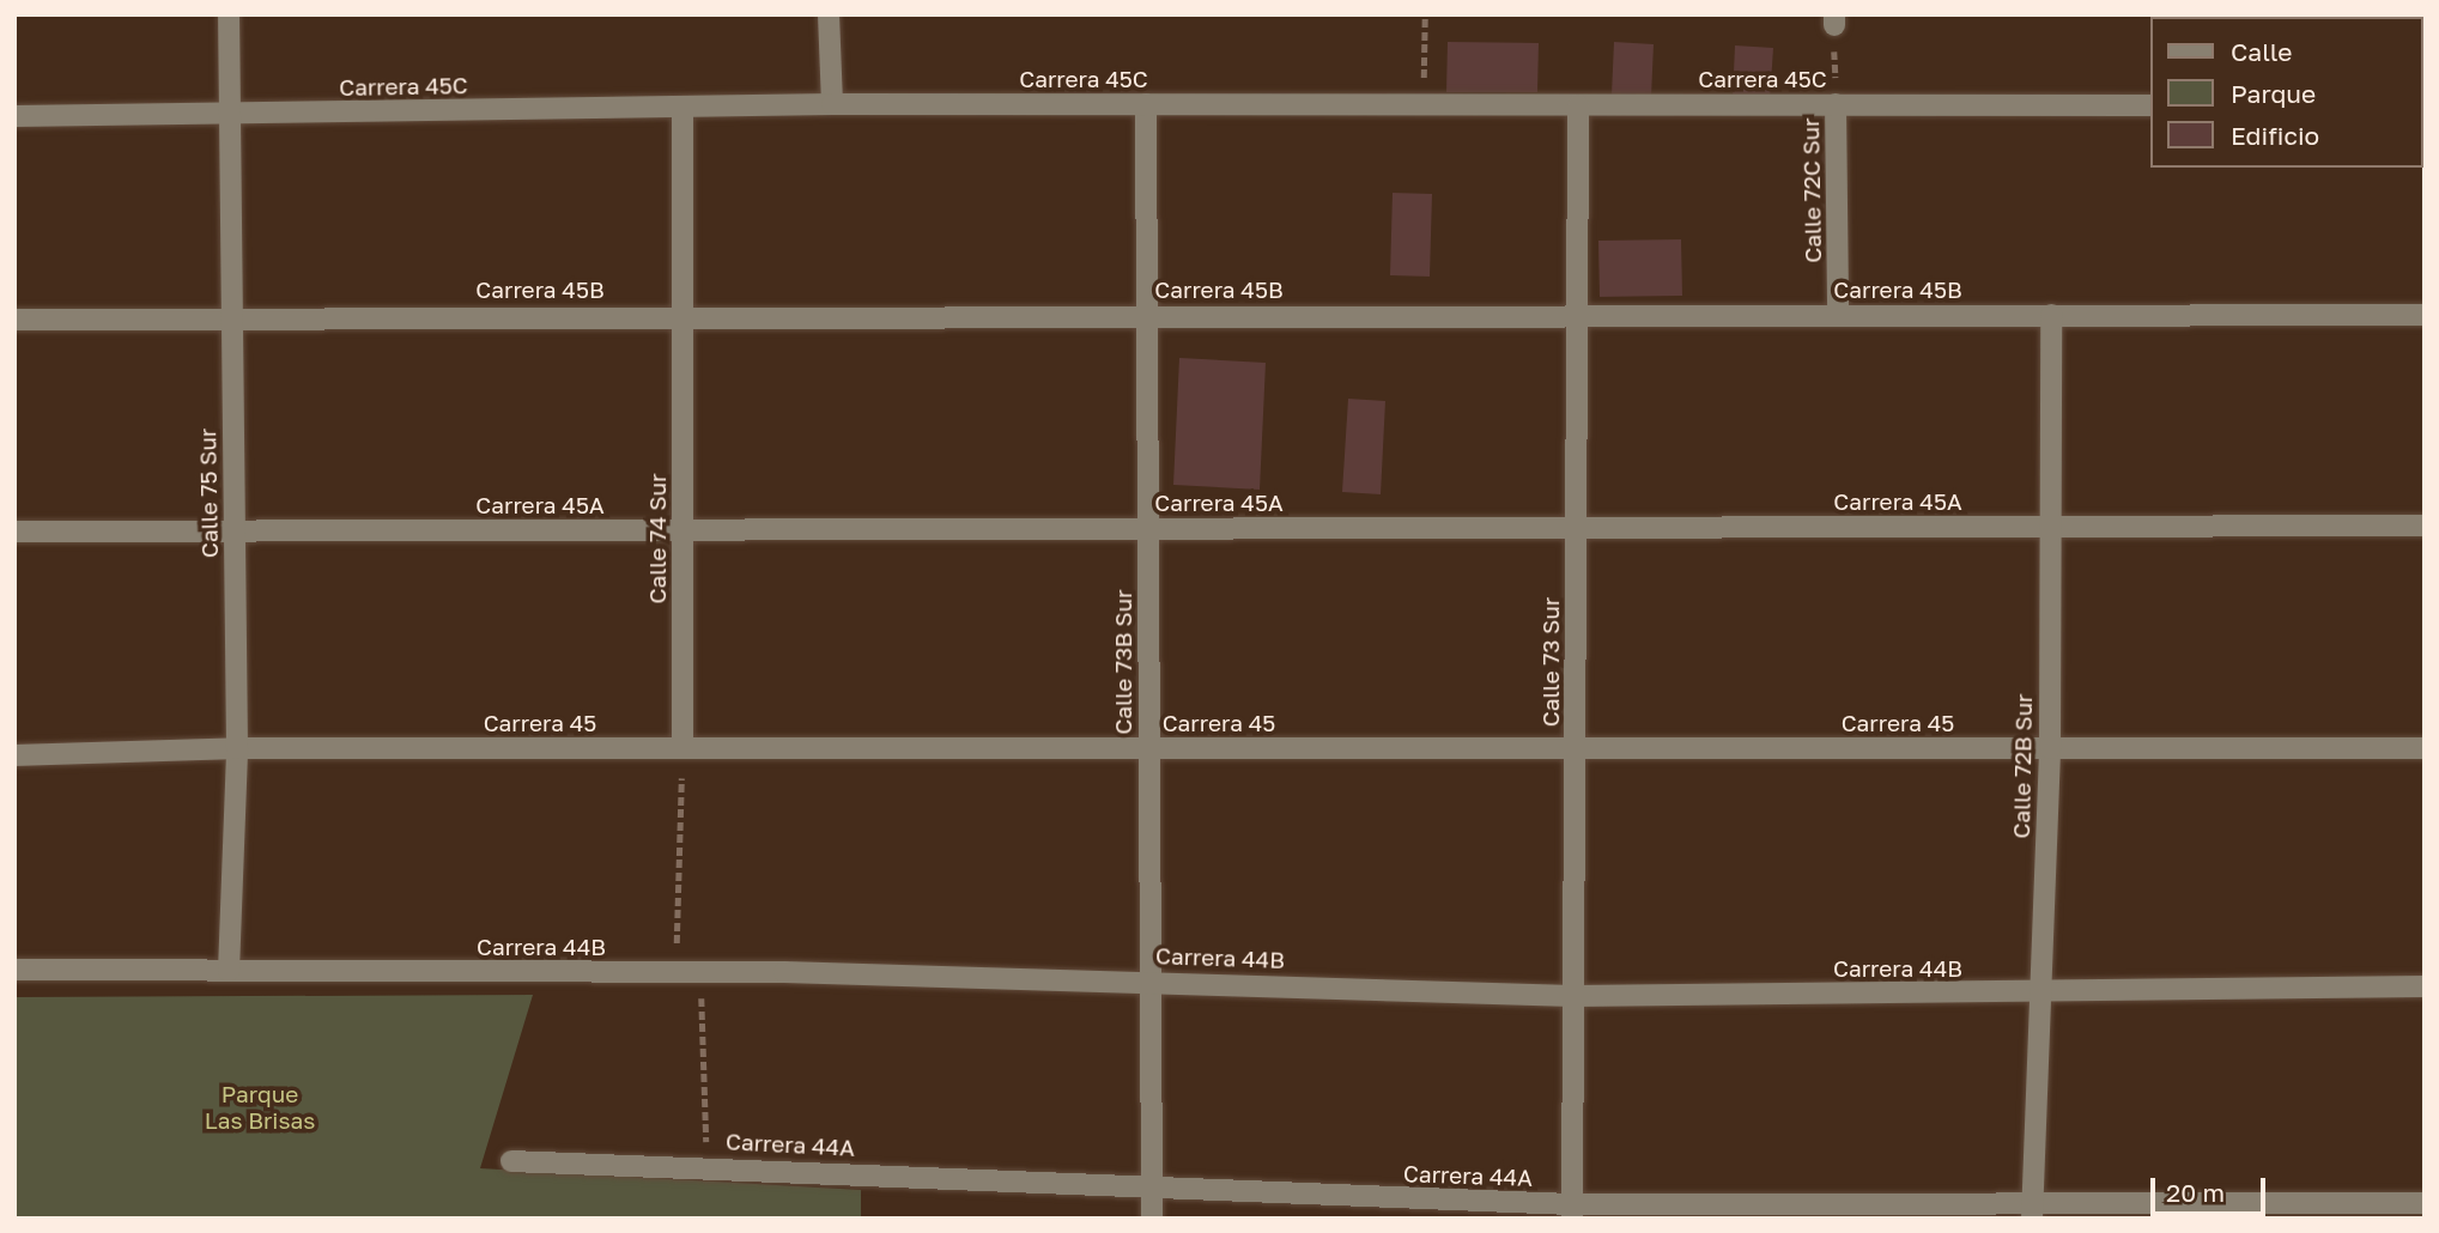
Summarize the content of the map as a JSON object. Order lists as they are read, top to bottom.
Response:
{
  "streets": {
    "street": [
      "Carrera 45C",
      "Calle 72C Sur",
      "Carrera 45B",
      "Calle 75 Sur",
      "Carrera 45A",
      "Calle 74 Sur",
      "Calle 73B Sur",
      "Calle 73 Sur",
      "Carrera 45",
      "Calle 72B Sur",
      "Carrera 44B",
      "Carrera 44A"
    ]
  },
  "crossings": [
    ["Carrera 45C", "Calle 72C Sur"],
    ["Carrera 45C", "Calle 75 Sur"],
    ["Carrera 45C", "Calle 74 Sur"],
    ["Carrera 45C", "Calle 73B Sur"],
    ["Carrera 45C", "Calle 73 Sur"],
    ["Calle 72C Sur", "Carrera 45B"],
    ["Carrera 45B", "Calle 75 Sur"],
    ["Carrera 45B", "Calle 74 Sur"],
    ["Carrera 45B", "Calle 73B Sur"],
    ["Carrera 45B", "Calle 73 Sur"],
    ["Carrera 45B", "Calle 72B Sur"],
    ["Calle 75 Sur", "Carrera 45A"],
    ["Calle 75 Sur", "Carrera 45"],
    ["Calle 75 Sur", "Carrera 44B"],
    ["Carrera 45A", "Calle 74 Sur"],
    ["Carrera 45A", "Calle 73B Sur"],
    ["Carrera 45A", "Calle 73 Sur"],
    ["Carrera 45A", "Calle 72B Sur"],
    ["Calle 74 Sur", "Carrera 45"],
    ["Calle 73B Sur", "Carrera 45"],
    ["Calle 73B Sur", "Carrera 44B"],
    ["Calle 73B Sur", "Carrera 44A"],
    ["Calle 73 Sur", "Carrera 45"],
    ["Calle 73 Sur", "Carrera 44B"],
    ["Calle 73 Sur", "Carrera 44A"],
    ["Carrera 45", "Calle 72B Sur"],
    ["Calle 72B Sur", "Carrera 44B"],
    ["Calle 72B Sur", "Carrera 44A"]
  ],
  "parks": ["Parque Las Brisas"],
  "legend": ["Calle", "Parque", "Edificio"],
  "scale_bar": "20 m"
}
